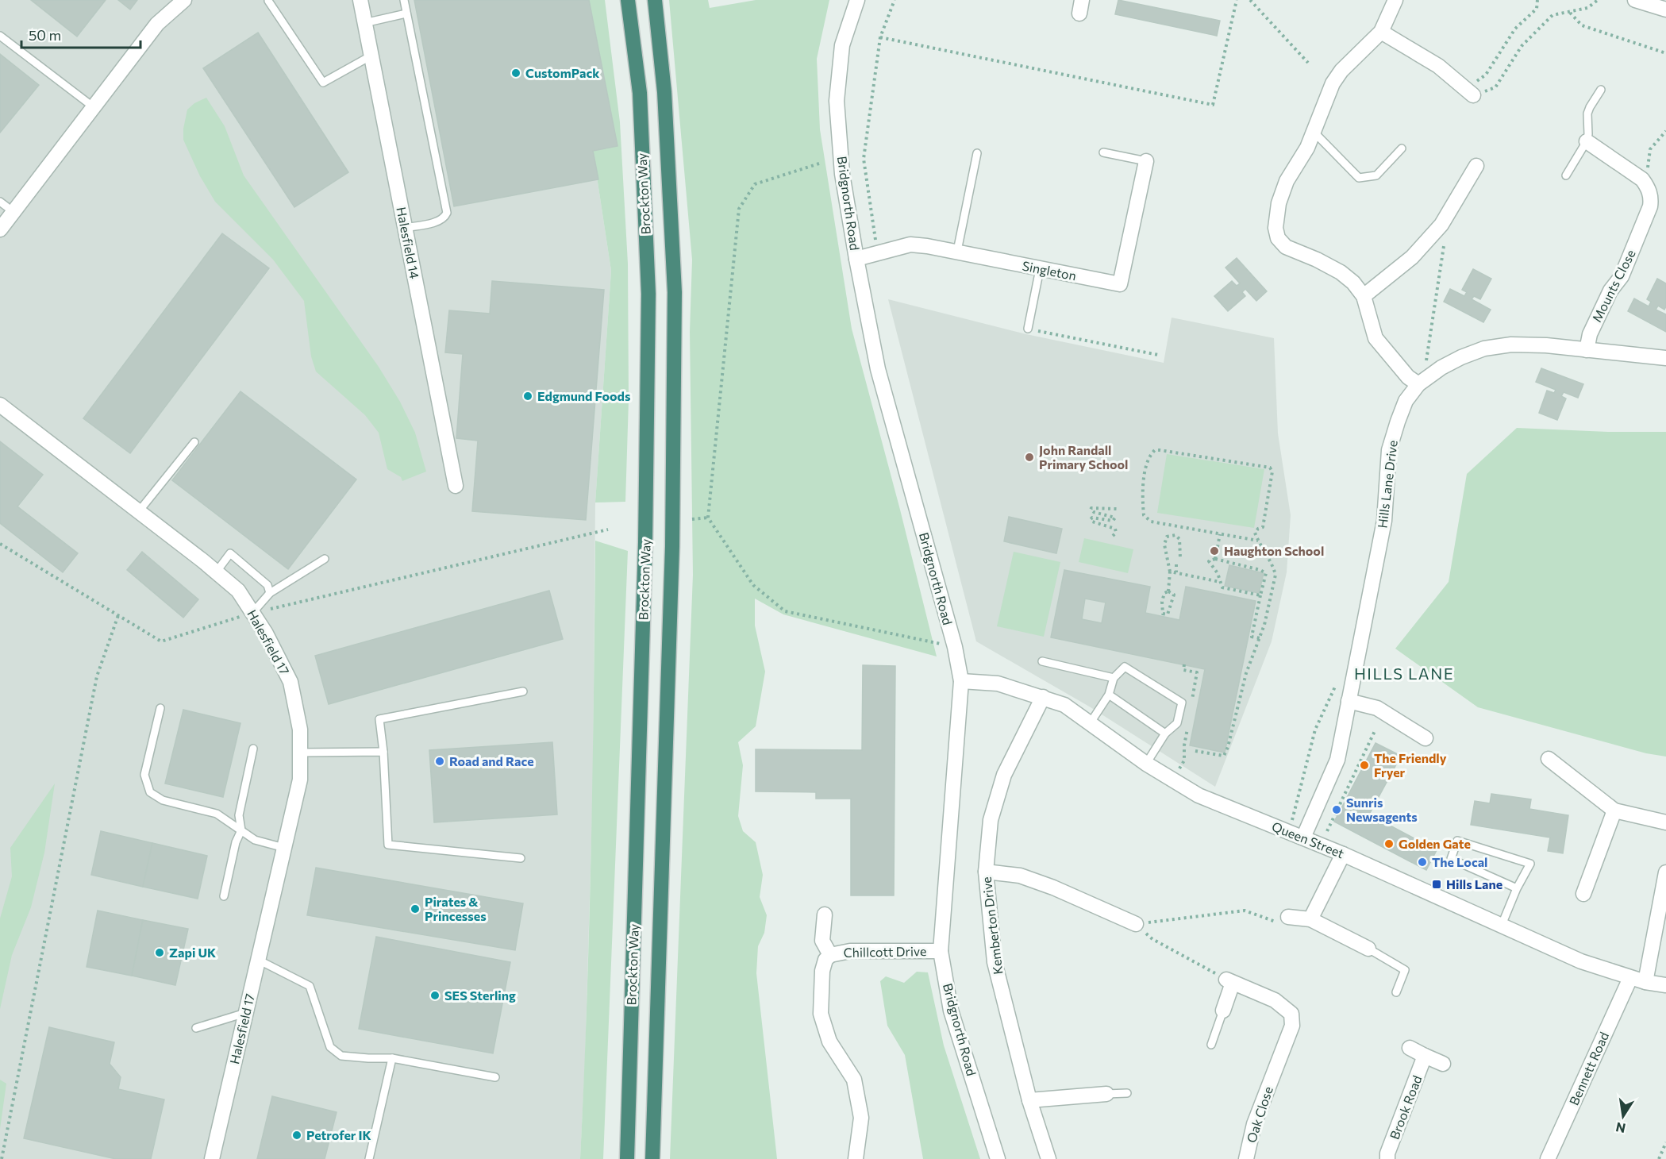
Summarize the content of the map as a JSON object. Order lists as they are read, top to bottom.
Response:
{
  "streets": {
    "highway": ["Brockton Way"],
    "street": [
      "Bridgnorth Road",
      "Halesfield 14",
      "Singleton",
      "Mounts Close",
      "Hills Lane Drive",
      "Halesfield 17",
      "Queen Street",
      "Kemberton Drive",
      "Chillcott Drive",
      "Bennett Road",
      "Brook Road",
      "Oak Close"
    ]
  },
  "crossings": [
    ["Bridgnorth Road", "Singleton"],
    ["Bridgnorth Road", "Queen Street"],
    ["Bridgnorth Road", "Chillcott Drive"],
    ["Mounts Close", "Hills Lane Drive"],
    ["Hills Lane Drive", "Queen Street"],
    ["Queen Street", "Kemberton Drive"],
    ["Queen Street", "Bennett Road"]
  ],
  "districts": ["HILLS LANE"],
  "places": {
    "other": [
      "CustomPack",
      "Edgmund Foods",
      "John Randall Primary School",
      "Haughton School",
      "Road and Race",
      "The Friendly Fryer",
      "Sunris Newsagents",
      "Golden Gate",
      "The Local",
      "Pirates & Princesses",
      "Zapi UK",
      "SES Sterling",
      "Petrofer IK"
    ],
    "transit": ["Hills Lane"]
  },
  "scale_bar": "50 m",
  "north": "bottom"
}
